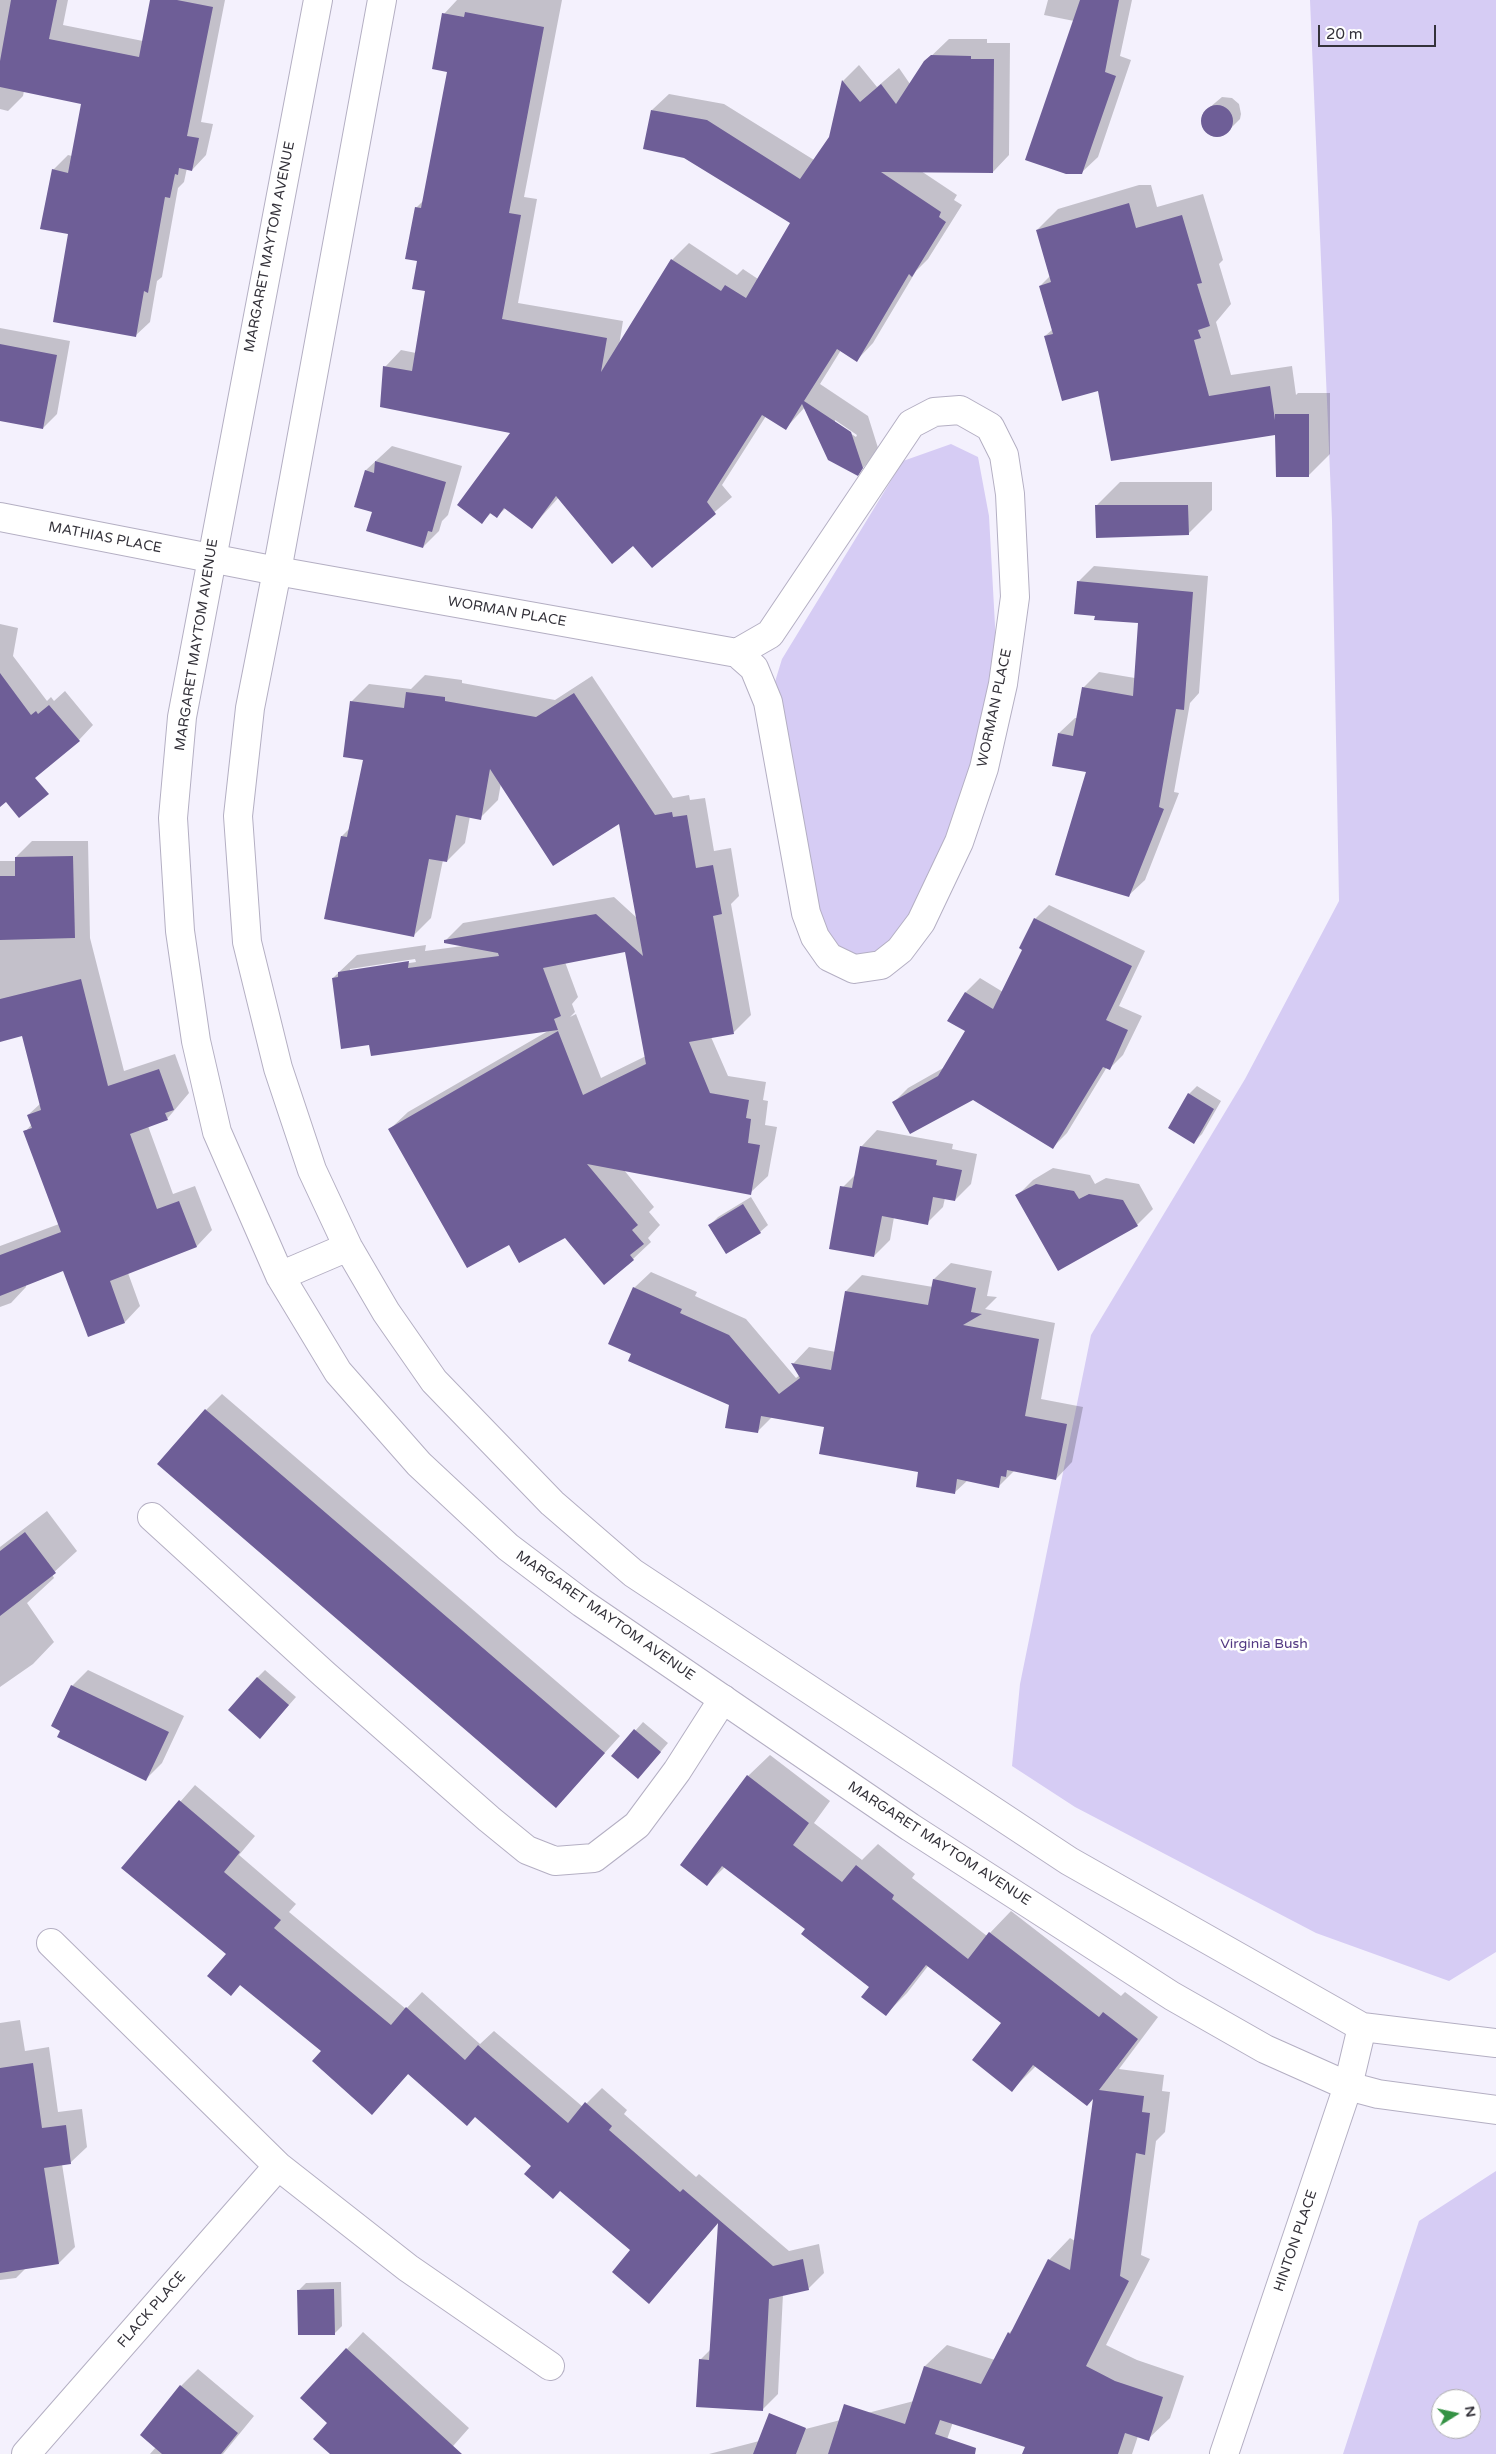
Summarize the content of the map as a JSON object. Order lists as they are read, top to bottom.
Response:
{
  "streets": {
    "street": [
      "MARGARET MAYTOM AVENUE",
      "MATHIAS PLACE",
      "WORMAN PLACE",
      "HINTON PLACE",
      "FLACK PLACE"
    ]
  },
  "crossings": [
    ["MARGARET MAYTOM AVENUE", "MATHIAS PLACE"],
    ["MARGARET MAYTOM AVENUE", "HINTON PLACE"],
    ["MATHIAS PLACE", "WORMAN PLACE"]
  ],
  "parks": ["Virginia Bush"],
  "scale_bar": "20 m",
  "north": "right"
}
